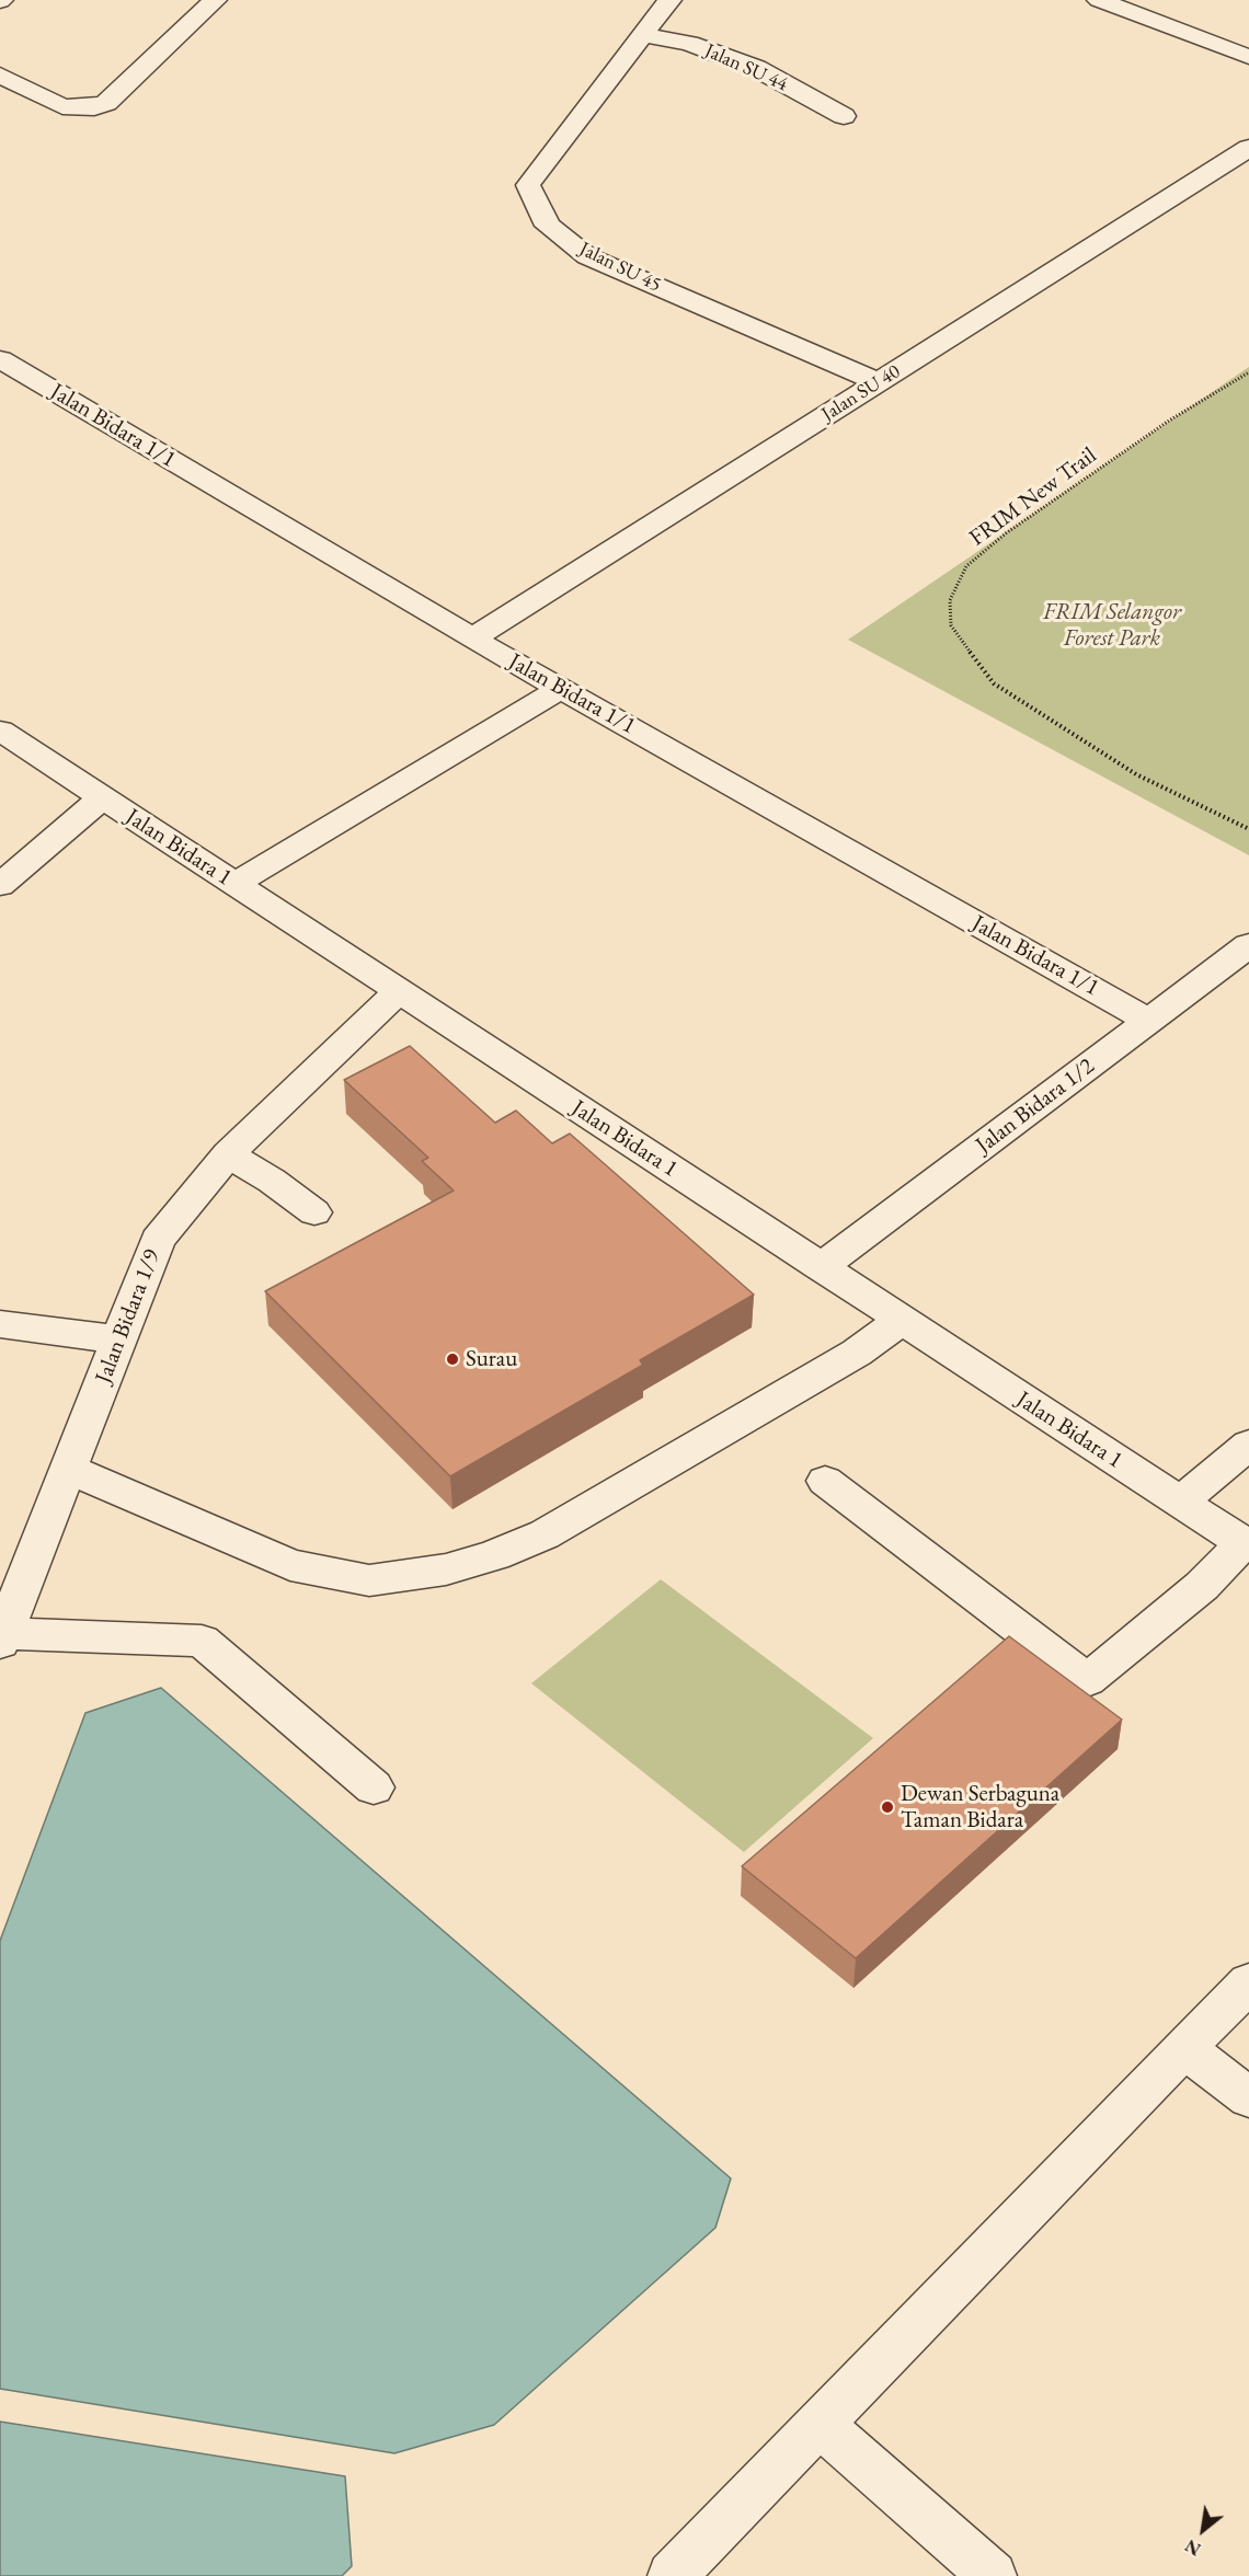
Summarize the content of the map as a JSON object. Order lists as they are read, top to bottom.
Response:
{
  "streets": {
    "street": [
      "Jalan SU 44",
      "Jalan SU 45",
      "Jalan SU 40",
      "Jalan Bidara 1/1",
      "Jalan Bidara 1",
      "Jalan Bidara 1/2",
      "Jalan Bidara 1/9"
    ],
    "path": ["FRIM New Trail"]
  },
  "crossings": [
    ["Jalan SU 44", "Jalan SU 45"],
    ["Jalan SU 45", "Jalan SU 40"],
    ["Jalan SU 40", "Jalan Bidara 1/1"],
    ["Jalan Bidara 1/1", "Jalan Bidara 1/2"],
    ["Jalan Bidara 1", "Jalan Bidara 1/2"],
    ["Jalan Bidara 1", "Jalan Bidara 1/9"]
  ],
  "parks": ["FRIM Selangor Forest Park"],
  "places": ["Surau", "Dewan Serbaguna Taman Bidara"],
  "north": "bottom left"
}
